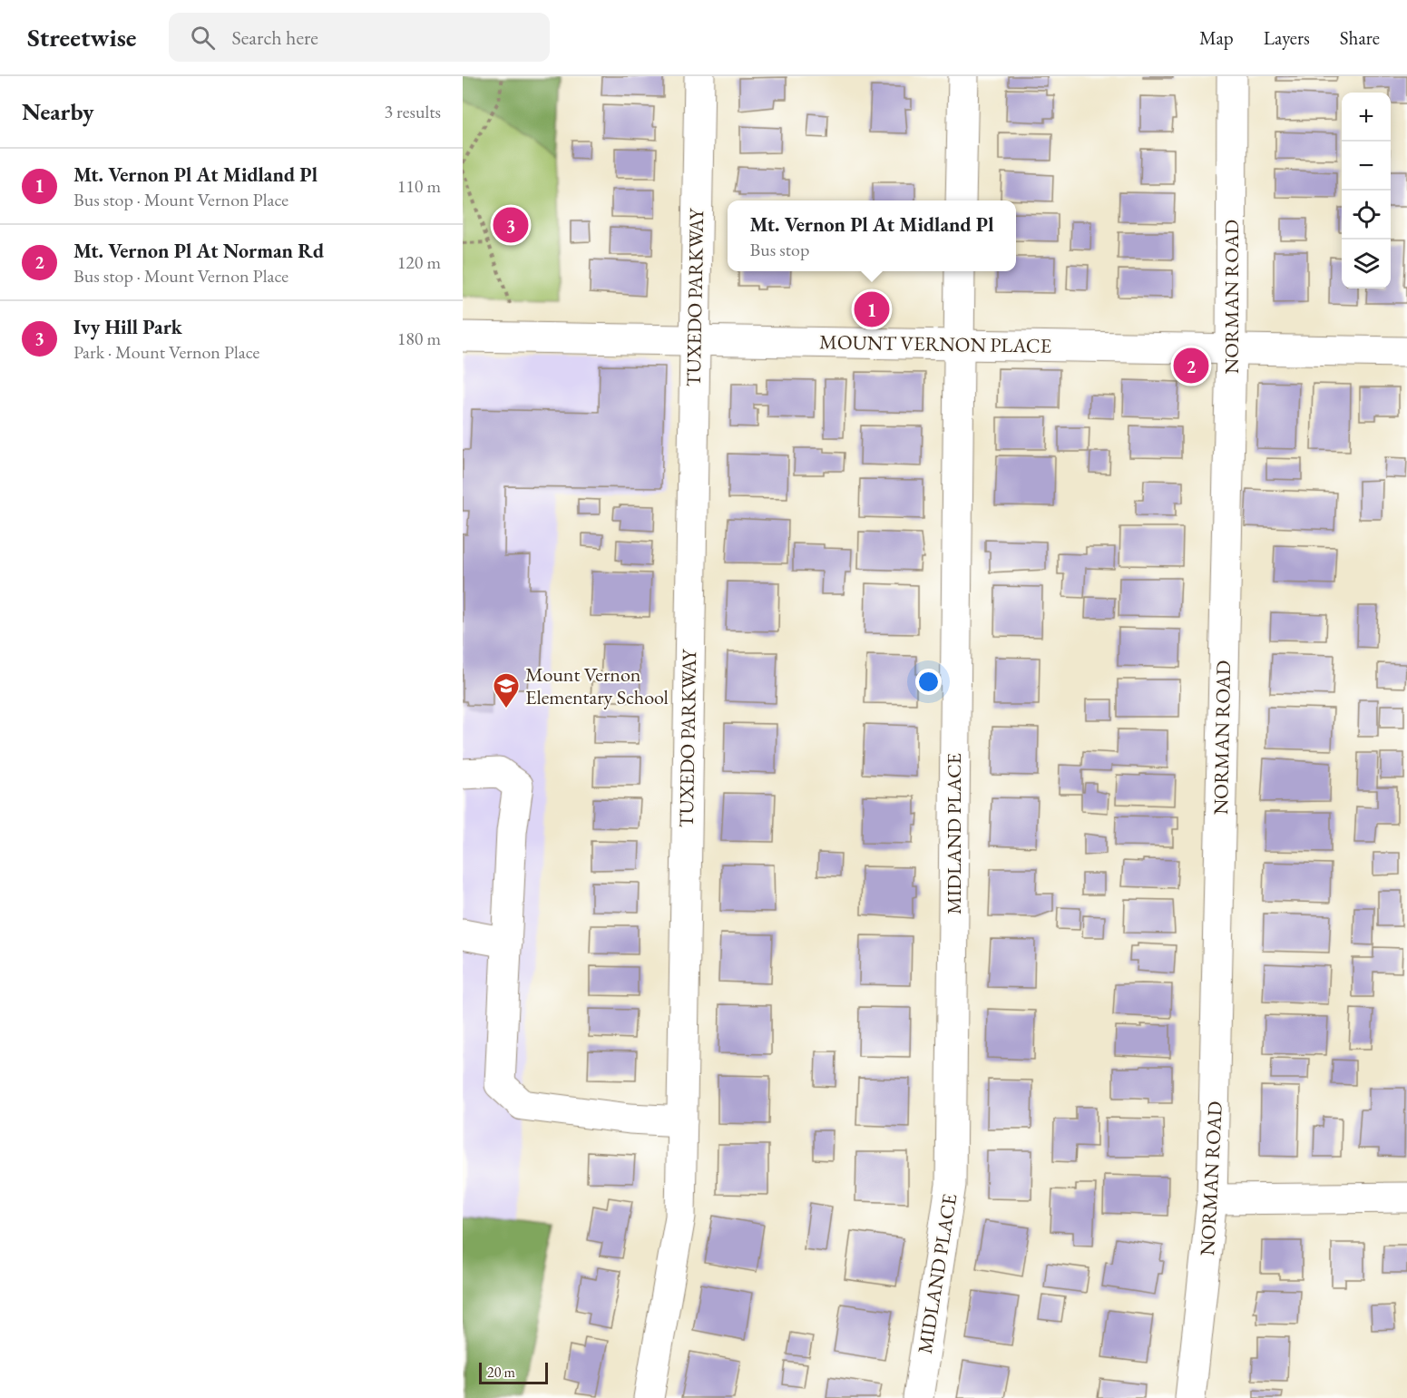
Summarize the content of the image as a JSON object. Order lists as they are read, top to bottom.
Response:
{
  "streets": {
    "street": [
      "NORMAN ROAD",
      "TUXEDO PARKWAY",
      "MOUNT VERNON PLACE",
      "MIDLAND PLACE"
    ]
  },
  "crossings": [
    ["NORMAN ROAD", "MOUNT VERNON PLACE"],
    ["TUXEDO PARKWAY", "MOUNT VERNON PLACE"],
    ["MOUNT VERNON PLACE", "MIDLAND PLACE"]
  ],
  "places": {
    "school or university": ["Mount Vernon Elementary School"]
  },
  "scale_bar": "20 m",
  "page": {
    "header": "Streetwise",
    "search": "Search here",
    "nav": ["Map", "Layers", "Share"],
    "heading": ["Nearby", "3 results"],
    "map_buttons": ["+", "−"],
    "list": [
      {
        "mark": "1",
        "name": "Mt. Vernon Pl At Midland Pl",
        "note": "Bus stop · Mount Vernon Place",
        "value": "110 m"
      },
      {
        "mark": "2",
        "name": "Mt. Vernon Pl At Norman Rd",
        "note": "Bus stop · Mount Vernon Place",
        "value": "120 m"
      },
      {
        "mark": "3",
        "name": "Ivy Hill Park",
        "note": "Park · Mount Vernon Place",
        "value": "180 m"
      }
    ],
    "popup": ["Mt. Vernon Pl At Midland Pl", "Bus stop"],
    "pins": ["3", "1", "2"],
    "scale": "20 m"
  }
}
